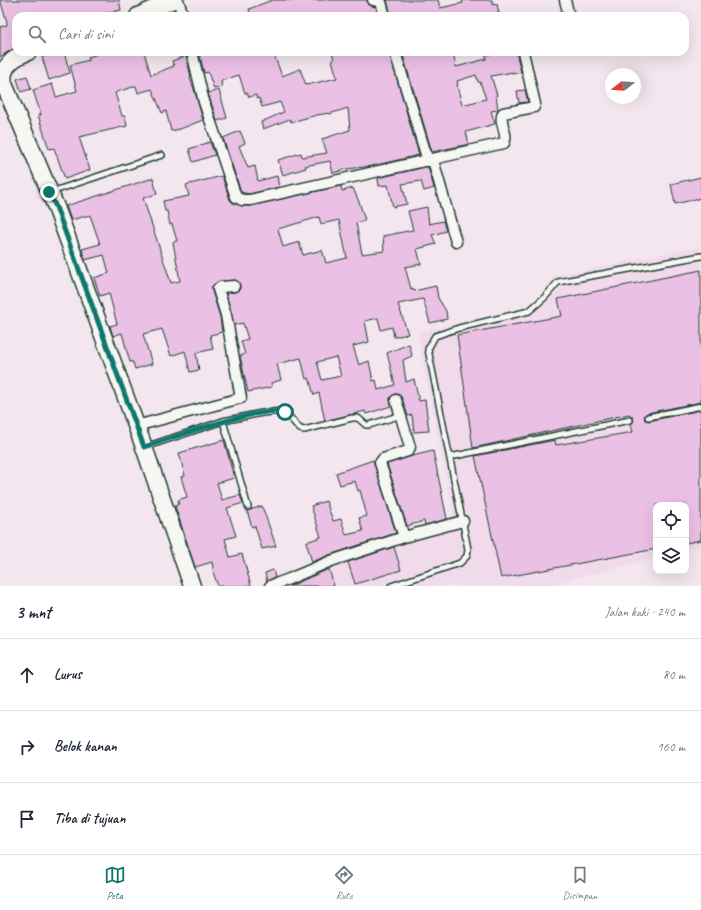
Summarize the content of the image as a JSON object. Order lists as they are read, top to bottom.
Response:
{
  "north": "left",
  "page": {
    "search": "Cari di sini",
    "heading": ["3 mnt", "Jalan kaki · 240 m"],
    "list": [
      ["Lurus", "80 m"],
      ["Belok kanan", "160 m"],
      "Tiba di tujuan"
    ],
    "nav": ["Peta", "Rute", "Disimpan"]
  }
}
